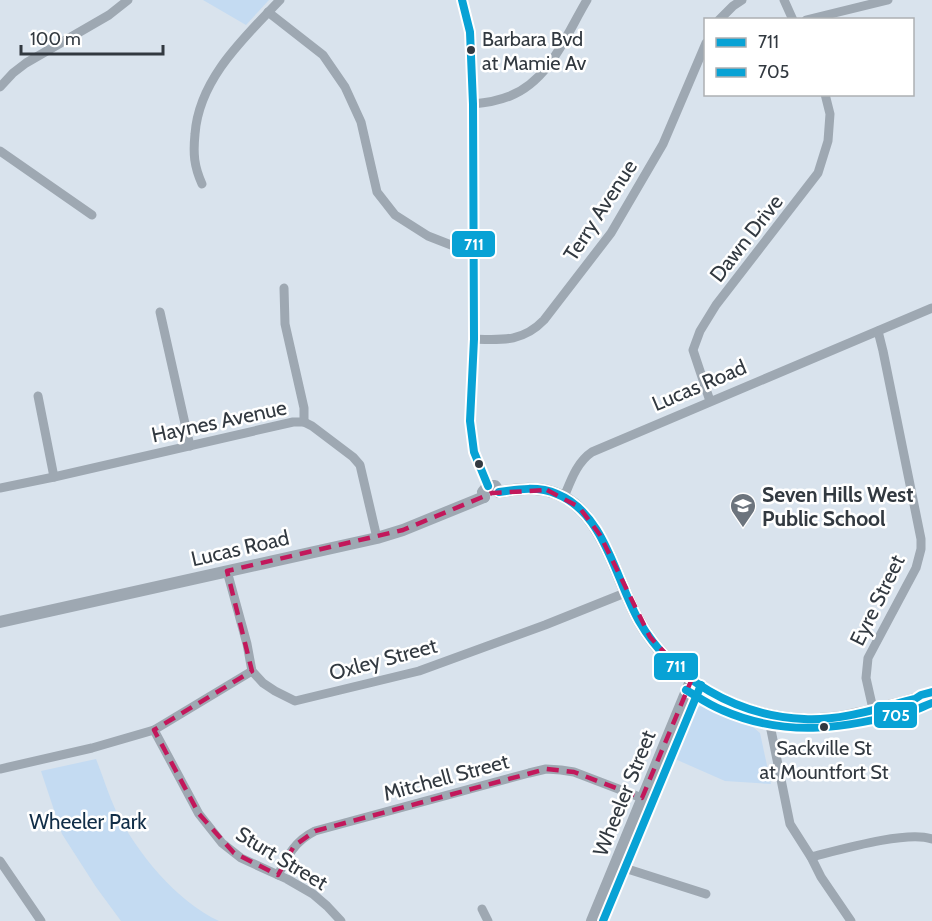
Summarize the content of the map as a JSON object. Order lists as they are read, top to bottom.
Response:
{
  "streets": {
    "street": [
      "Terry Avenue",
      "Dawn Drive",
      "Lucas Road",
      "Haynes Avenue",
      "Eyre Street",
      "Oxley Street",
      "Mitchell Street",
      "Wheeler Street",
      "Sturt Street"
    ]
  },
  "crossings": [
    ["Dawn Drive", "Lucas Road"],
    ["Lucas Road", "Haynes Avenue"],
    ["Lucas Road", "Eyre Street"],
    ["Mitchell Street", "Wheeler Street"],
    ["Mitchell Street", "Sturt Street"]
  ],
  "parks": ["Wheeler Park"],
  "places": {
    "other": ["Barbara Bvd at Mamie Av", "Sackville St at Mountfort St"],
    "school or university": ["Seven Hills West Public School"]
  },
  "lines": ["transit line 711", "transit line 705"],
  "legend": ["711", "705"],
  "scale_bar": "100 m"
}
